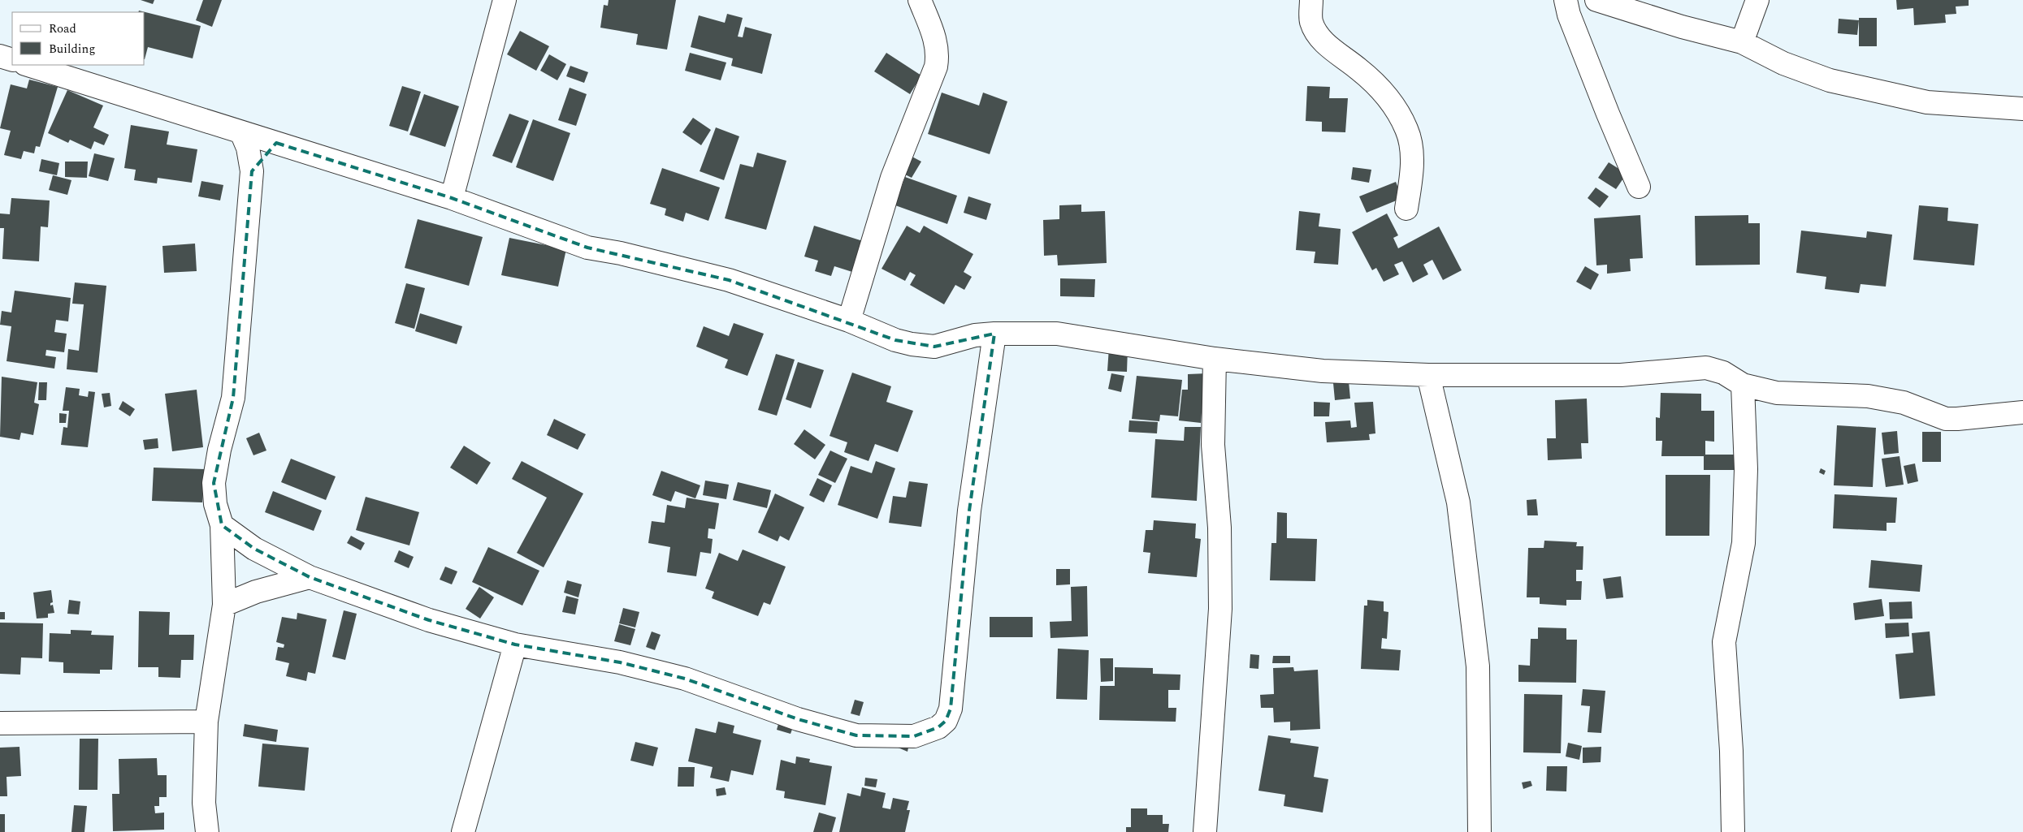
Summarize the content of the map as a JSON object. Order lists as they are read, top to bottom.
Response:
{
  "legend": ["Road", "Building"]
}
